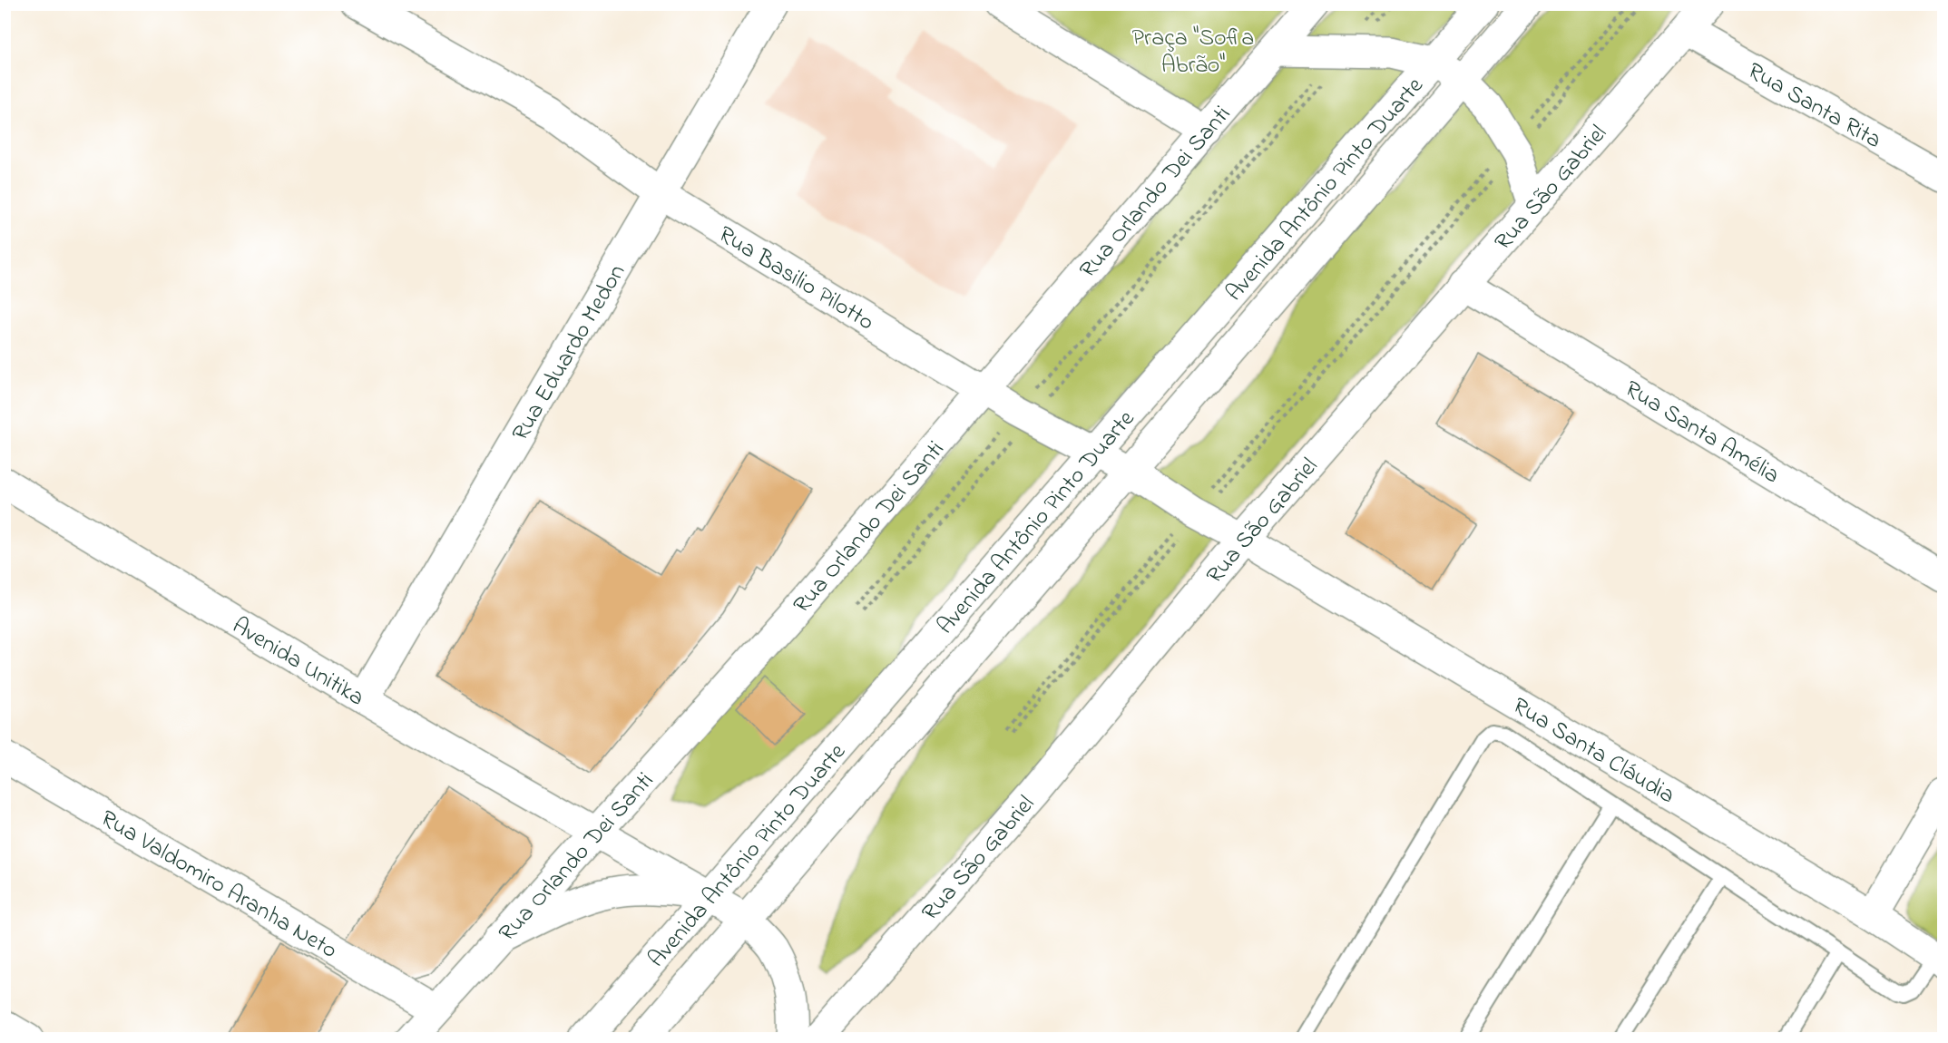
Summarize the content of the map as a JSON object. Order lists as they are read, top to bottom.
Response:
{
  "streets": {
    "main road": [
      "Rua Santa Rita",
      "Rua São Gabriel",
      "Avenida Antônio Pinto Duarte",
      "Rua Orlando Dei Santi",
      "Rua Basilio Pilotto",
      "Rua Eduardo Medon",
      "Rua Santa Amélia",
      "Avenida Unitika",
      "Rua Santa Cláudia",
      "Rua Valdomiro Aranha Neto"
    ]
  },
  "crossings": [
    ["Rua Santa Rita", "Rua São Gabriel"],
    ["Rua São Gabriel", "Rua Basilio Pilotto"],
    ["Rua São Gabriel", "Rua Santa Amélia"],
    ["Rua São Gabriel", "Rua Santa Cláudia"],
    ["Avenida Antônio Pinto Duarte", "Rua Basilio Pilotto"],
    ["Avenida Antônio Pinto Duarte", "Avenida Unitika"],
    ["Rua Orlando Dei Santi", "Rua Basilio Pilotto"],
    ["Rua Orlando Dei Santi", "Avenida Unitika"],
    ["Rua Orlando Dei Santi", "Rua Valdomiro Aranha Neto"],
    ["Rua Basilio Pilotto", "Rua Eduardo Medon"],
    ["Rua Basilio Pilotto", "Rua Santa Cláudia"],
    ["Rua Eduardo Medon", "Avenida Unitika"]
  ],
  "parks": ["Praça \"Sofia Abrão\""]
}
